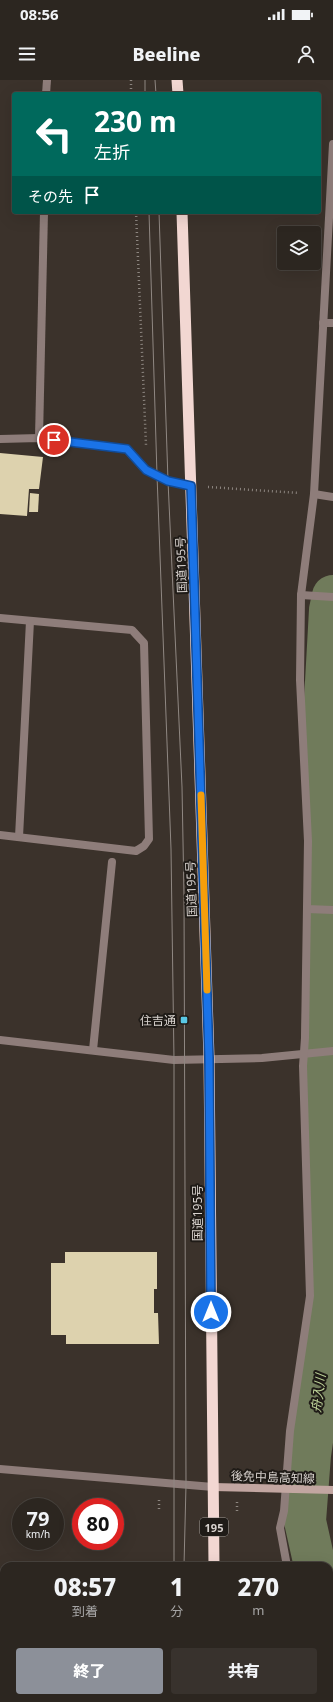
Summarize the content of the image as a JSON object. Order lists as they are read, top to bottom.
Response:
{
  "streets": {
    "highway": ["国道195号", "195"],
    "main road": ["後免中島高知線"]
  },
  "crossings": [
    ["国道195号", "後免中島高知線"]
  ],
  "water": ["舟入川"],
  "places": {
    "transit": ["住吉通"]
  },
  "page": {
    "status": "08:56",
    "header": "Beeline",
    "turn": ["230 m", "左折"],
    "then": "その先",
    "speed": "79 km/h",
    "limit": "80",
    "eta": [
      "08:57",
      "到着",
      "1",
      "分",
      "270",
      "m"
    ],
    "buttons": ["終了", "共有"]
  }
}
